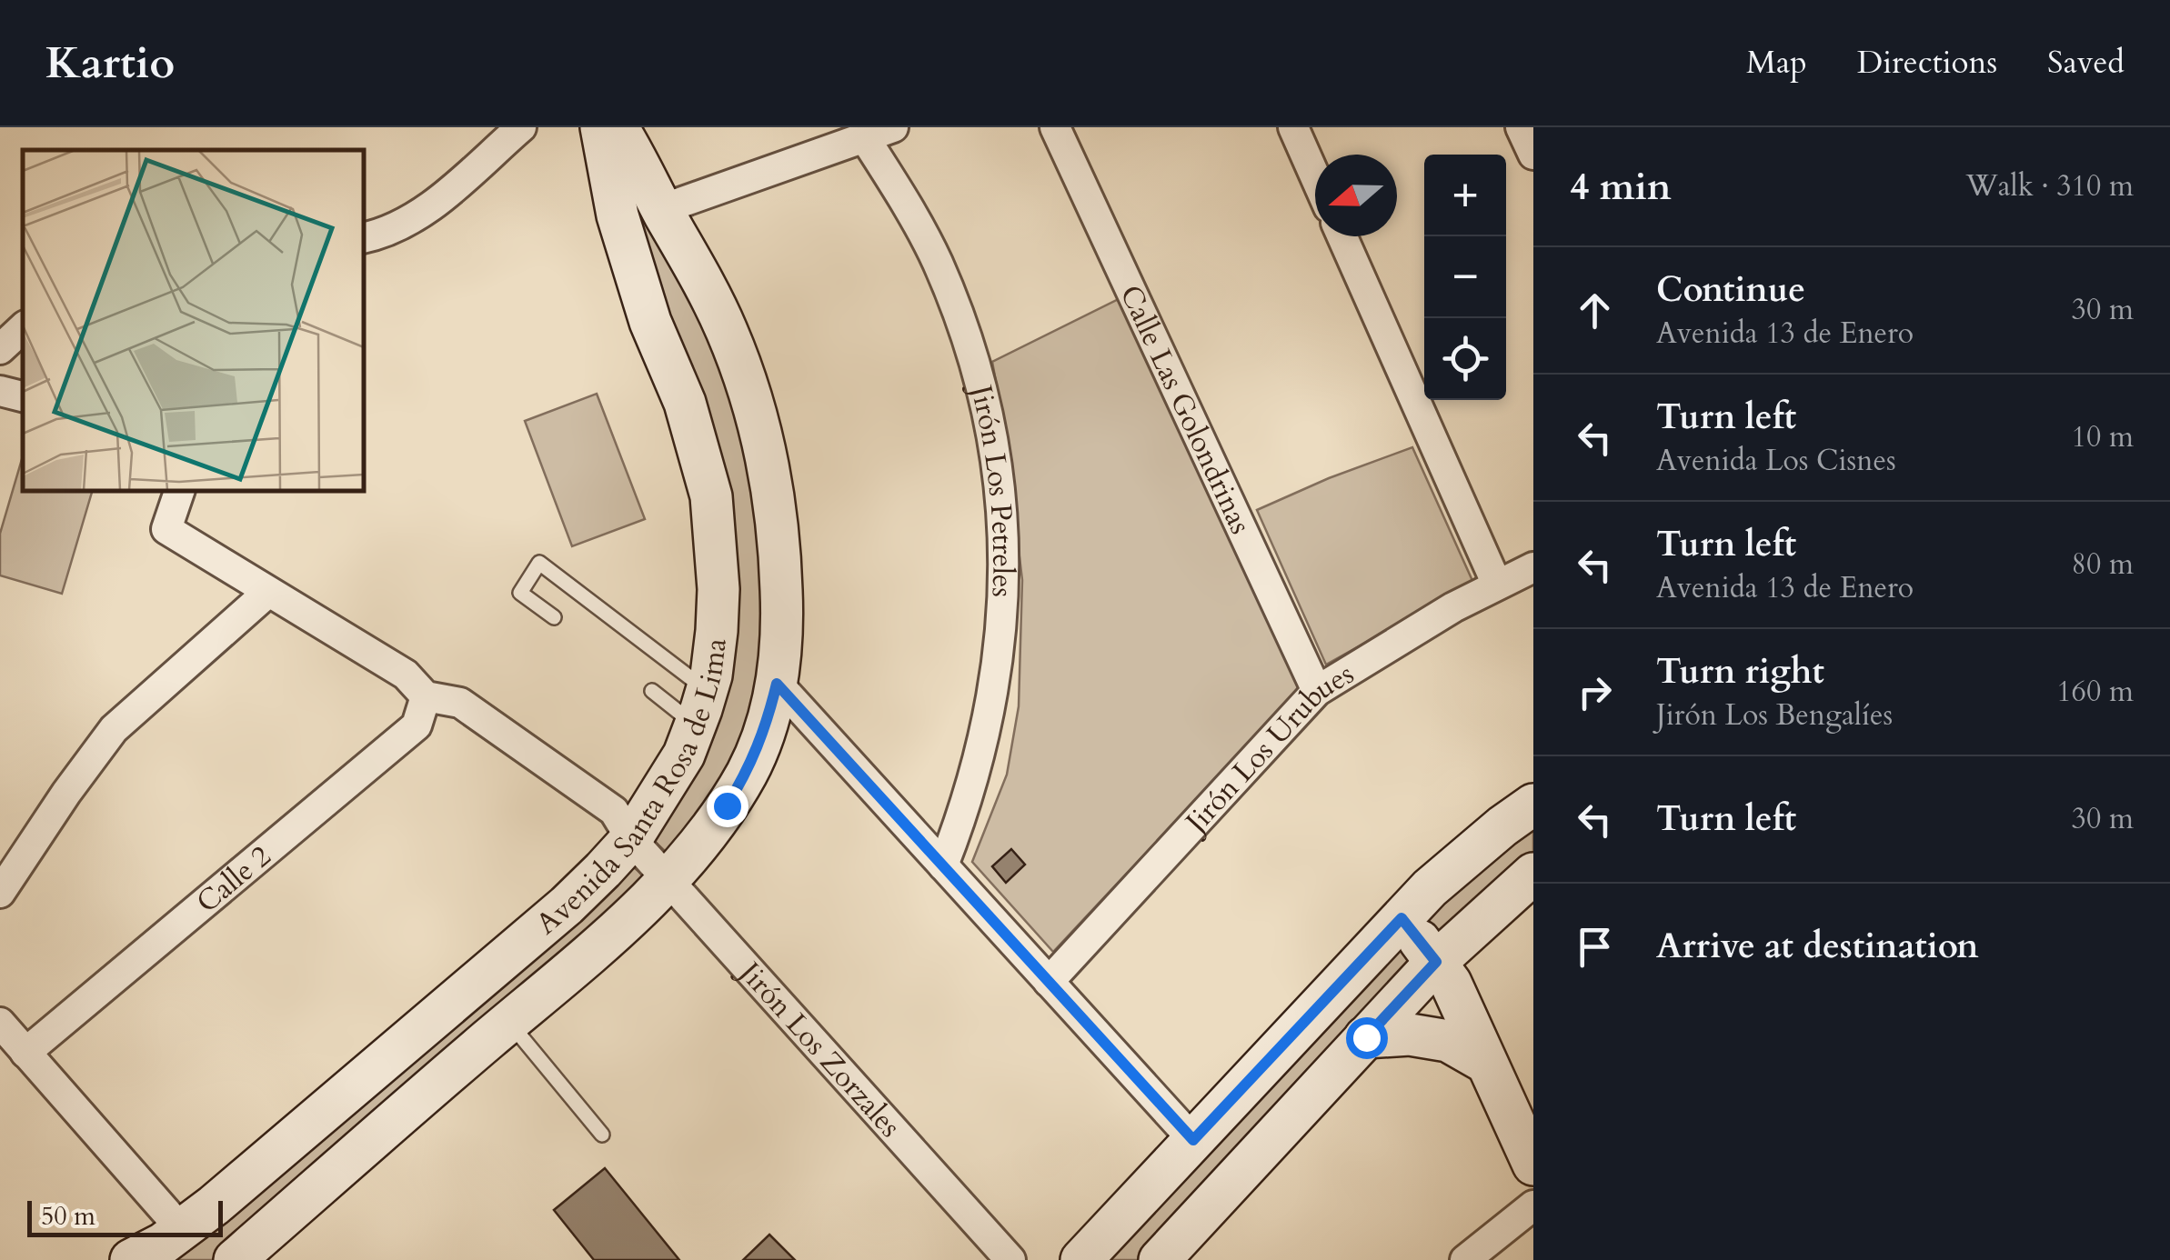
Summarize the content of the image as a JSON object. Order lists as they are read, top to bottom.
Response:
{
  "streets": {
    "main road": ["Avenida Santa Rosa de Lima"],
    "street": [
      "Calle Las Golondrinas",
      "Jirón Los Petreles",
      "Jirón Los Urubues",
      "Calle 2",
      "Jirón Los Zorzales"
    ]
  },
  "crossings": [
    ["Calle Las Golondrinas", "Jirón Los Urubues"],
    ["Avenida Santa Rosa de Lima", "Jirón Los Zorzales"],
    ["Calle 2", "Jirón Los Zorzales"]
  ],
  "scale_bar": "50 m",
  "north": "left",
  "page": {
    "header": "Kartio",
    "nav": ["Map", "Directions", "Saved"],
    "heading": ["4 min", "Walk · 310 m"],
    "map_buttons": ["+", "−"],
    "list": [
      ["Continue", "Avenida 13 de Enero", "30 m"],
      ["Turn left", "Avenida Los Cisnes", "10 m"],
      ["Turn left", "Avenida 13 de Enero", "80 m"],
      ["Turn right", "Jirón Los Bengalíes", "160 m"],
      ["Turn left", "30 m"],
      "Arrive at destination"
    ],
    "scale": "50 m"
  }
}
